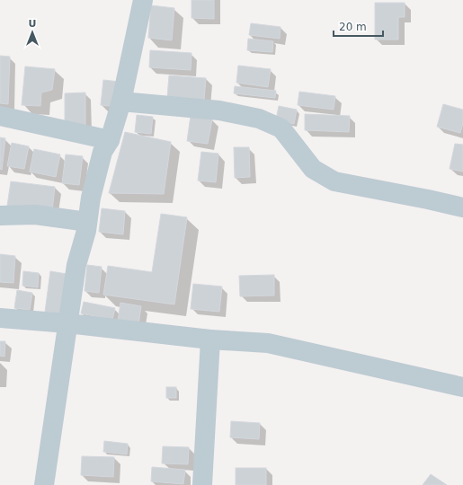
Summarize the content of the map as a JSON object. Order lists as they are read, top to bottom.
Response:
{
  "scale_bar": "20 m",
  "north": "top"
}
